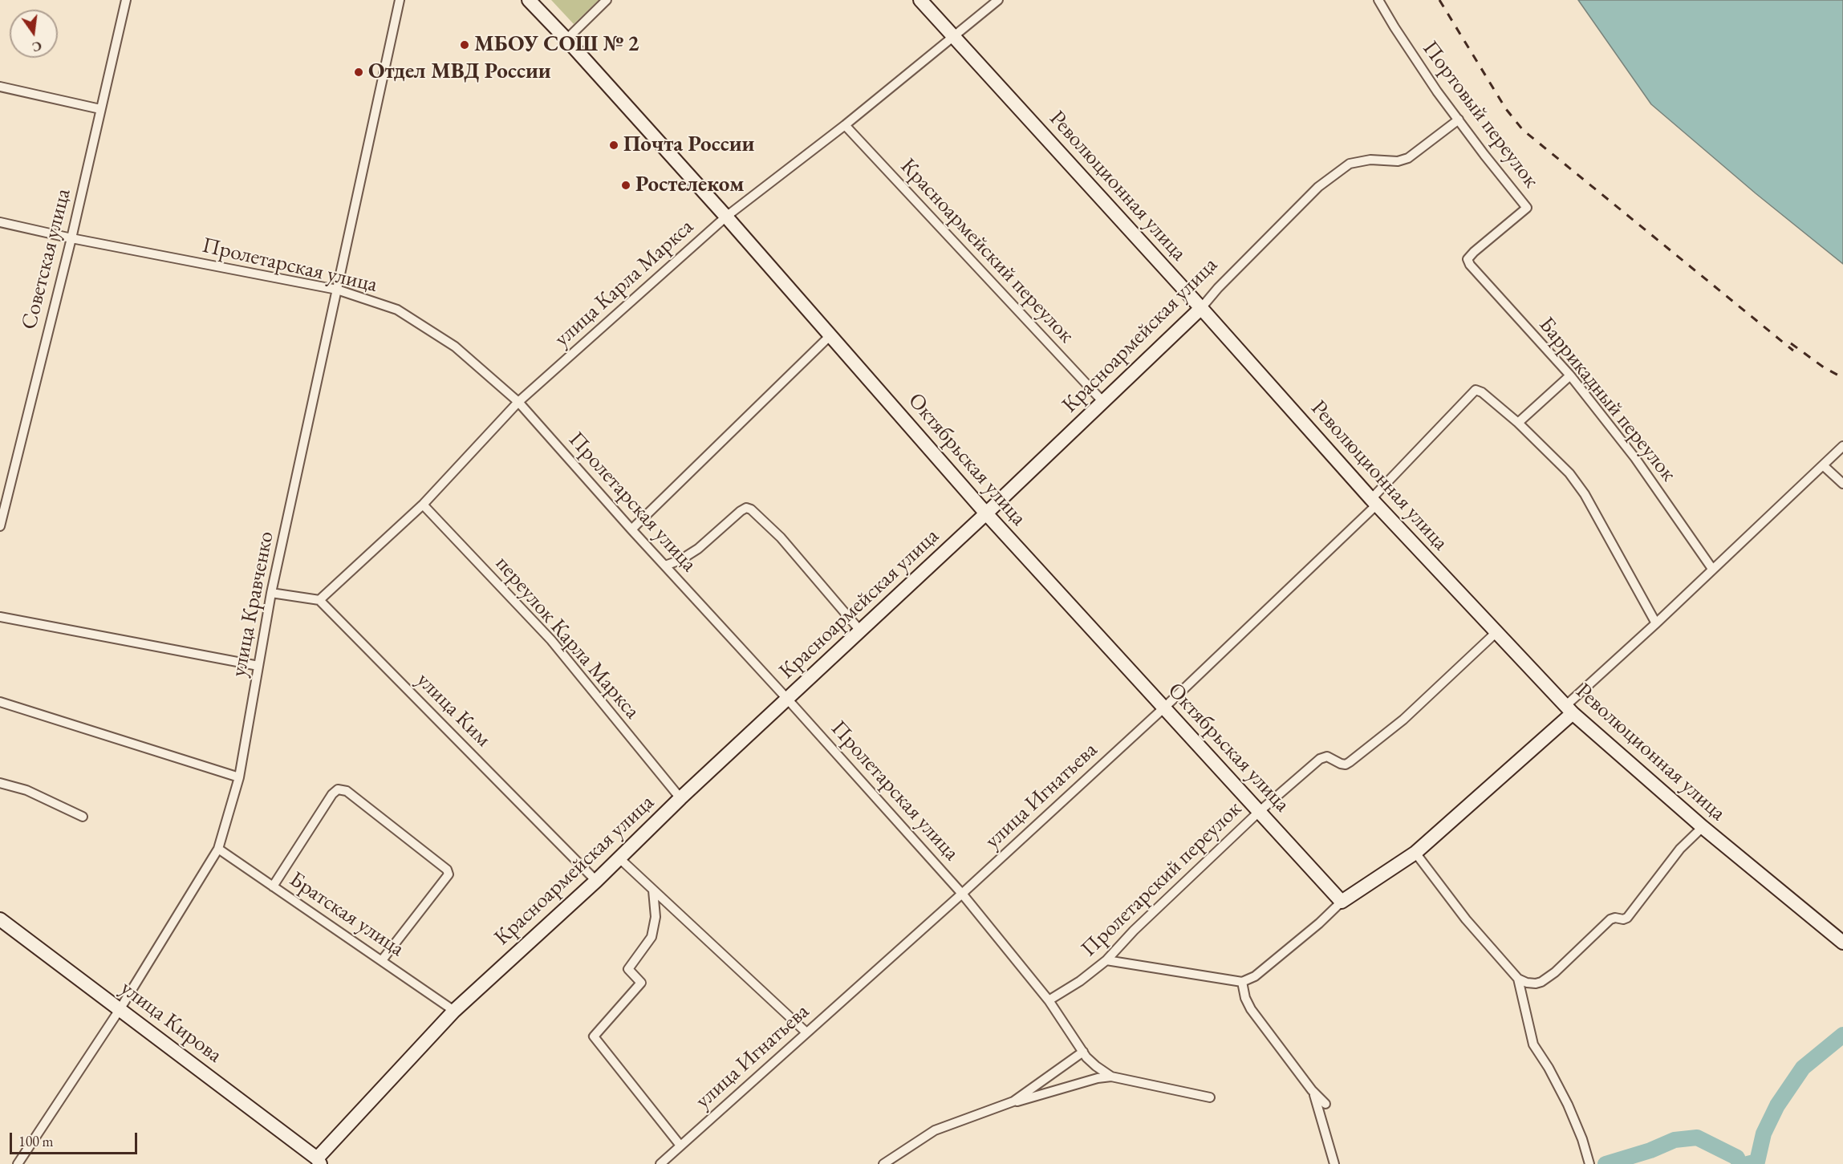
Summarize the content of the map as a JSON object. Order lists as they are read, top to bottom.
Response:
{
  "streets": {
    "street": [
      "Портовый переулок",
      "Революционная улица",
      "Красноармейский переулок",
      "Советская улица",
      "Пролетарская улица",
      "улица Карла Маркса",
      "Красноармейская улица",
      "Баррикадный переулок",
      "Октябрьская улица",
      "улица Кравченко",
      "переулок Карла Маркса",
      "улица Ким",
      "улица Игнатьева",
      "Пролетарский переулок",
      "Братская улица",
      "улица Кирова"
    ]
  },
  "crossings": [
    ["Портовый переулок", "Красноармейская улица"],
    ["Портовый переулок", "Баррикадный переулок"],
    ["Революционная улица", "улица Карла Маркса"],
    ["Революционная улица", "Красноармейская улица"],
    ["Революционная улица", "улица Игнатьева"],
    ["Революционная улица", "Пролетарский переулок"],
    ["Красноармейский переулок", "улица Карла Маркса"],
    ["Красноармейский переулок", "Красноармейская улица"],
    ["Советская улица", "Пролетарская улица"],
    ["Пролетарская улица", "улица Карла Маркса"],
    ["Пролетарская улица", "Красноармейская улица"],
    ["Пролетарская улица", "улица Кравченко"],
    ["Пролетарская улица", "улица Игнатьева"],
    ["Пролетарская улица", "Пролетарский переулок"],
    ["улица Карла Маркса", "Октябрьская улица"],
    ["улица Карла Маркса", "переулок Карла Маркса"],
    ["улица Карла Маркса", "улица Ким"],
    ["Красноармейская улица", "Октябрьская улица"],
    ["Красноармейская улица", "переулок Карла Маркса"],
    ["Красноармейская улица", "улица Ким"],
    ["Красноармейская улица", "Братская улица"],
    ["Красноармейская улица", "улица Кирова"],
    ["Октябрьская улица", "улица Игнатьева"],
    ["Октябрьская улица", "Пролетарский переулок"],
    ["улица Кравченко", "Братская улица"],
    ["улица Кравченко", "улица Кирова"]
  ],
  "places": [
    "МБОУ СОШ № 2",
    "Отдел МВД России",
    "Почта России",
    "Ростелеком"
  ],
  "scale_bar": "100 m",
  "north": "bottom"
}
